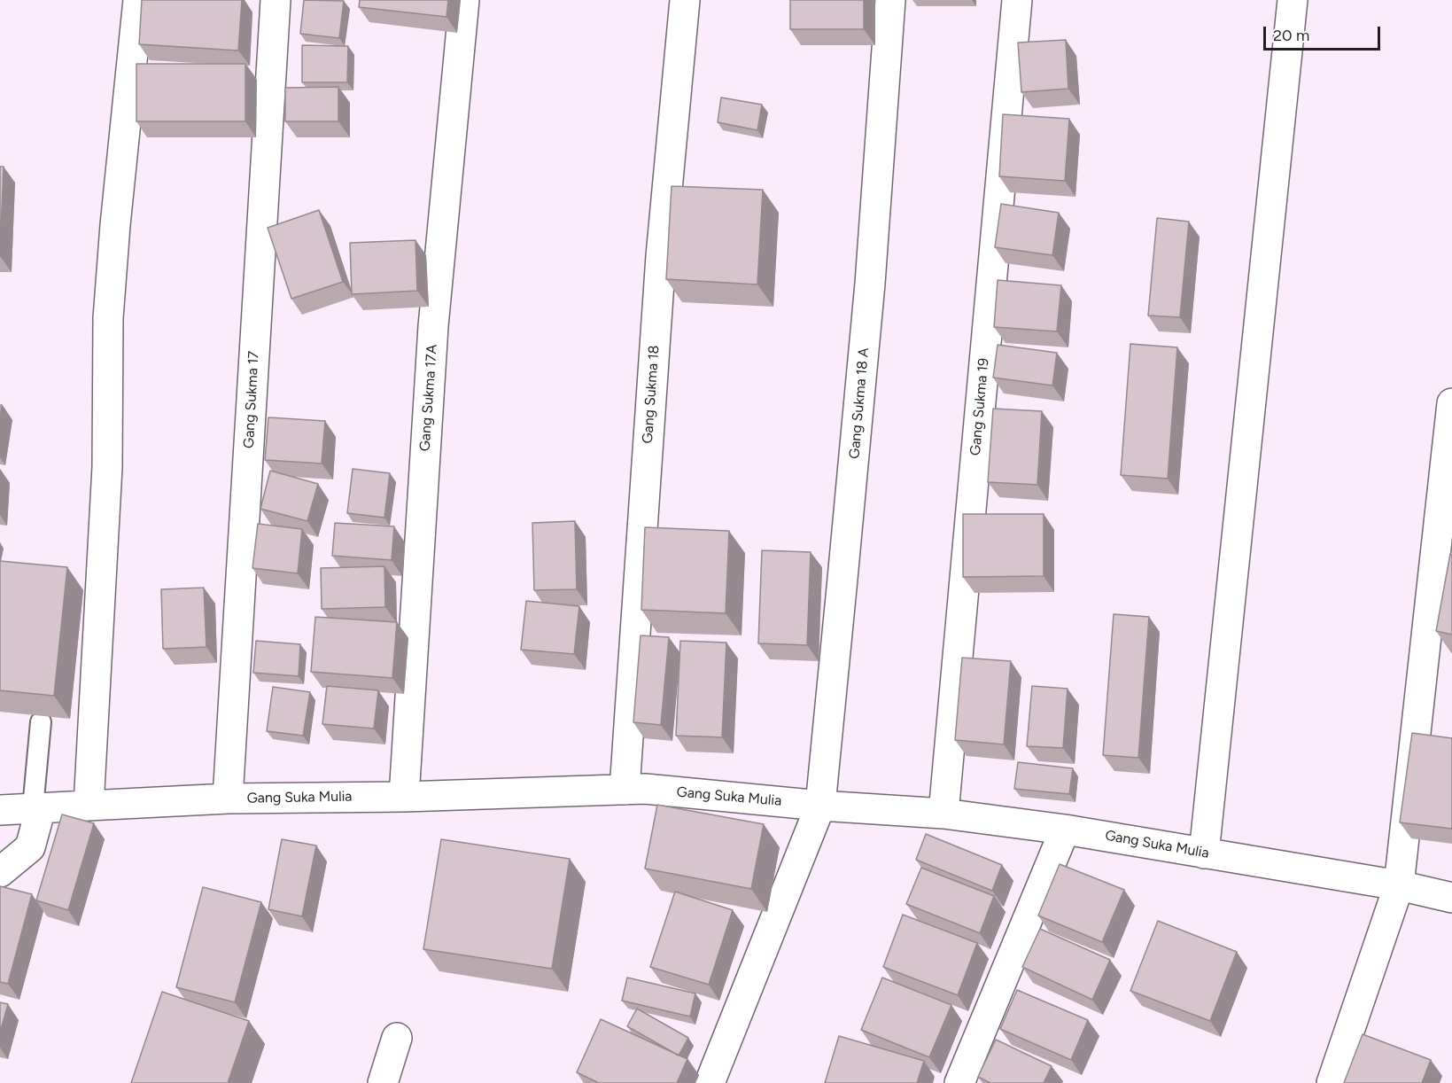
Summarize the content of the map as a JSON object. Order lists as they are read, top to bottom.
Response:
{
  "streets": {
    "street": [
      "Gang Sukma 18",
      "Gang Sukma 17A",
      "Gang Sukma 17",
      "Gang Sukma 18 A",
      "Gang Sukma 19",
      "Gang Suka Mulia"
    ]
  },
  "crossings": [
    ["Gang Sukma 18", "Gang Suka Mulia"],
    ["Gang Sukma 17A", "Gang Suka Mulia"],
    ["Gang Sukma 17", "Gang Suka Mulia"],
    ["Gang Sukma 18 A", "Gang Suka Mulia"],
    ["Gang Sukma 19", "Gang Suka Mulia"]
  ],
  "scale_bar": "20 m"
}
